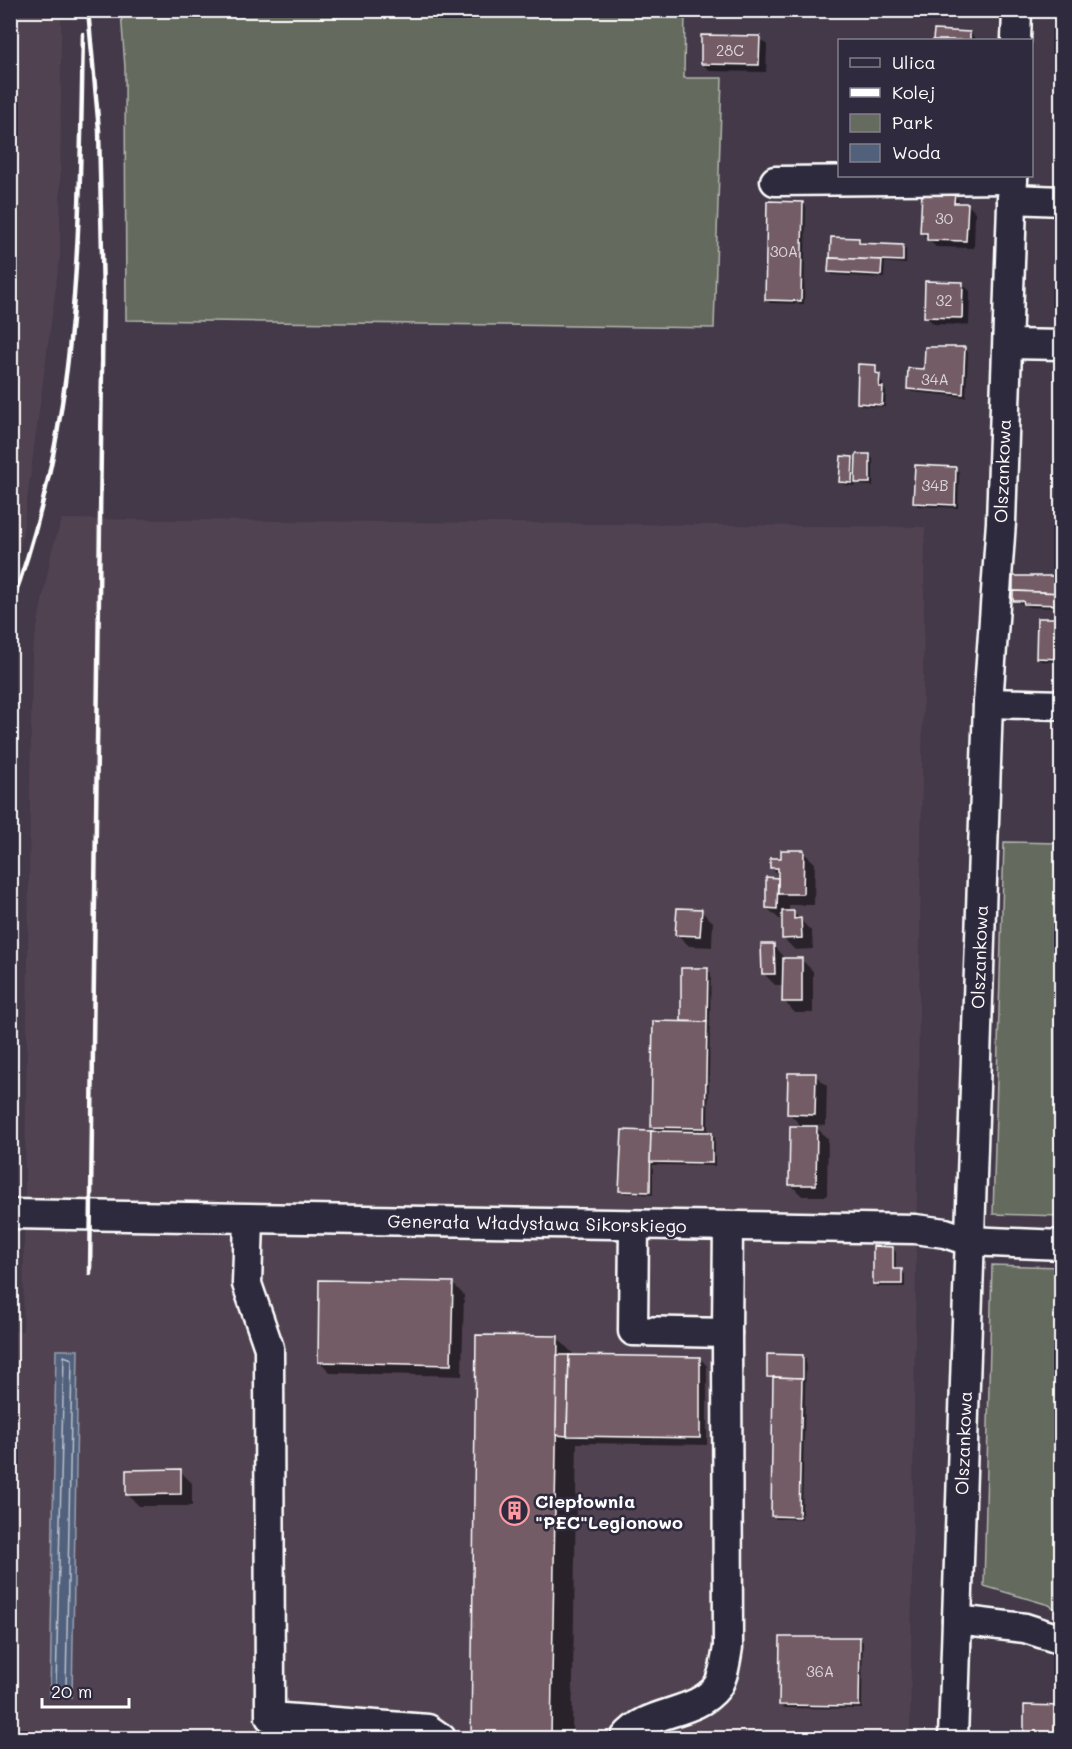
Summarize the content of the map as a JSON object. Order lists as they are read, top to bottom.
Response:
{
  "streets": {
    "street": ["Olszankowa", "Generała Władysława Sikorskiego"]
  },
  "crossings": [
    ["Olszankowa", "Generała Władysława Sikorskiego"]
  ],
  "places": {
    "building": ["Ciepłownia \"PEC\"Legionowo"]
  },
  "house_numbers": [
    "28C",
    "30",
    "30A",
    "32",
    "34A",
    "34B",
    "36A"
  ],
  "legend": [
    "Ulica",
    "Kolej",
    "Park",
    "Woda"
  ],
  "scale_bar": "20 m"
}
